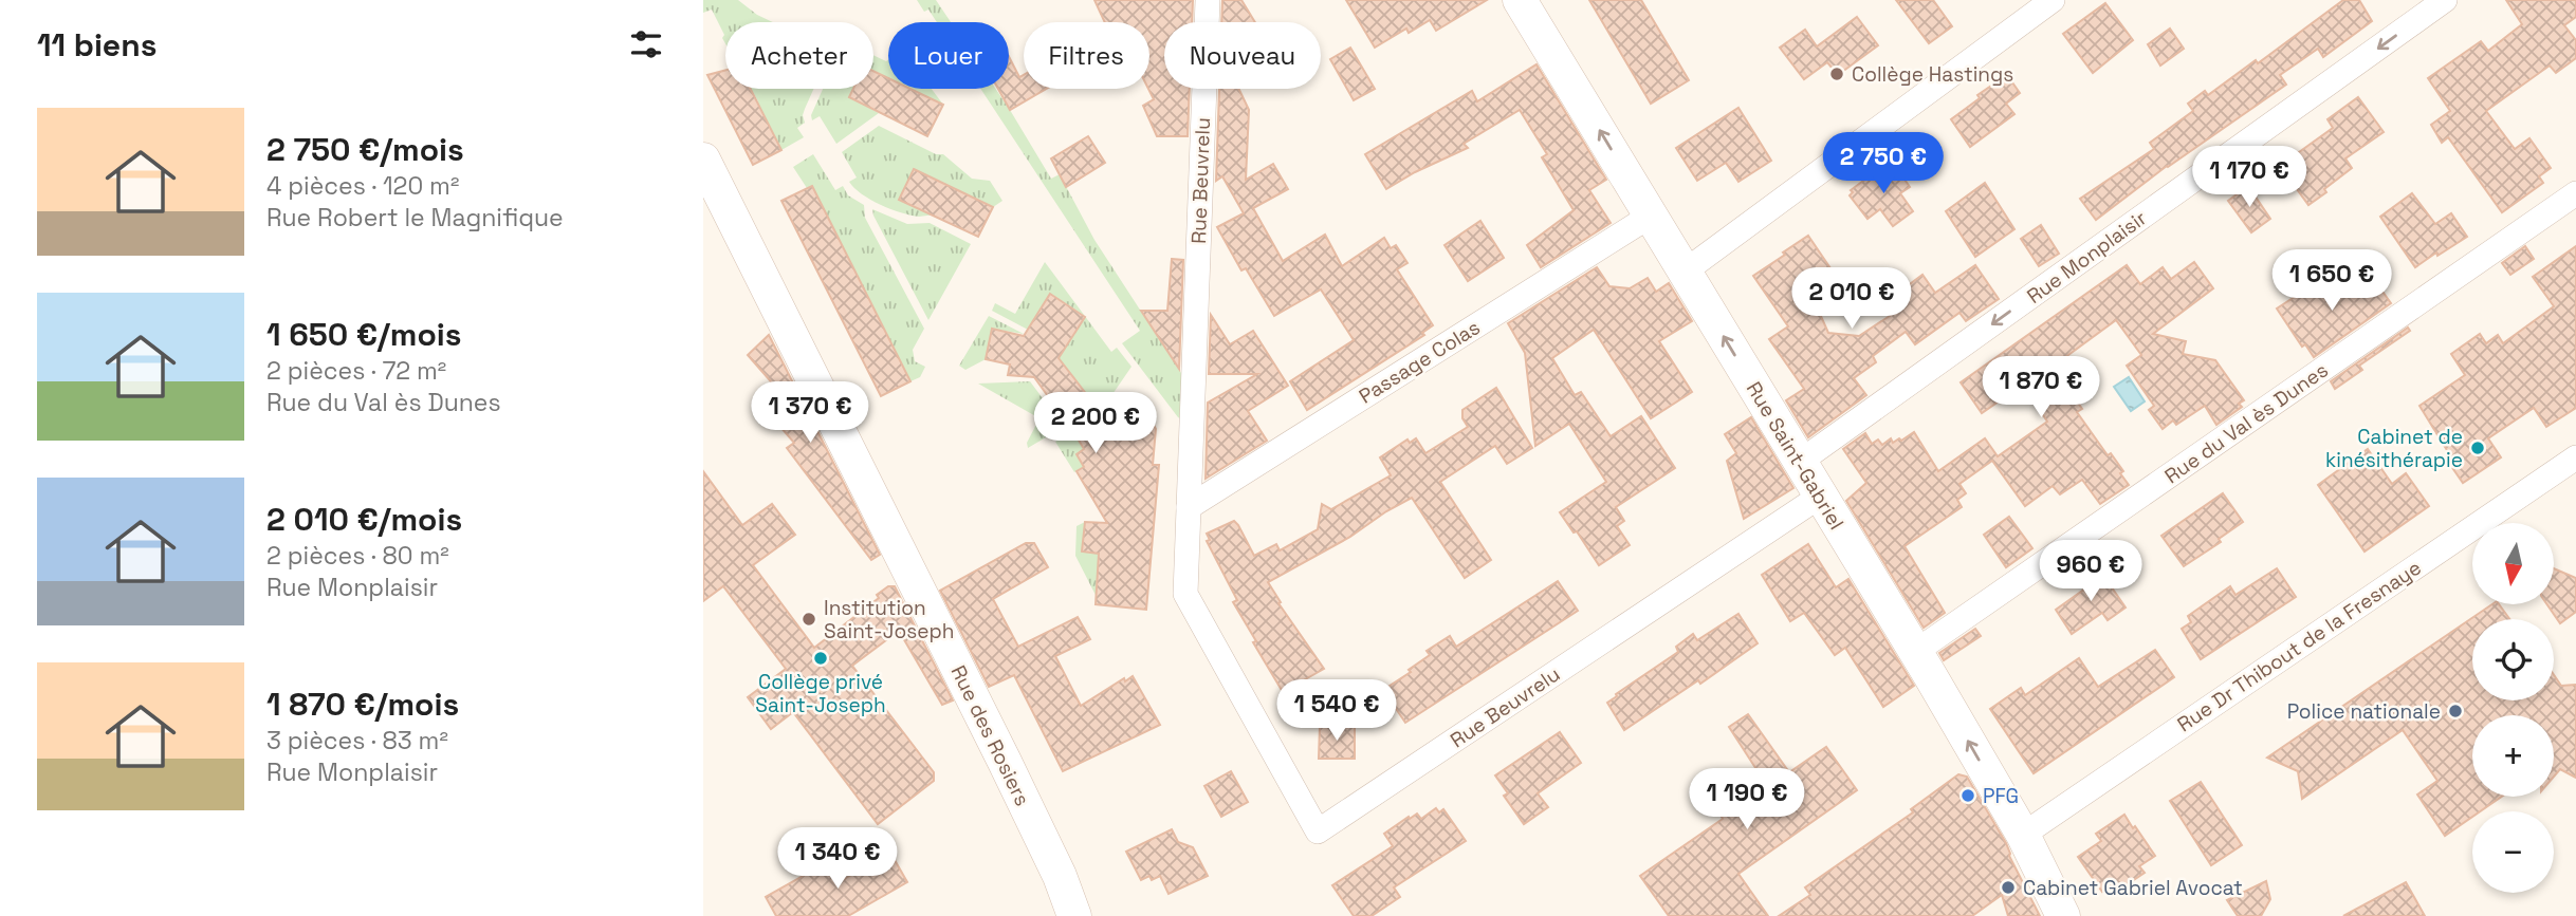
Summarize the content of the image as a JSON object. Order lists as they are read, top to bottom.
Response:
{
  "streets": {
    "street": [
      "Rue Beuvrelu",
      "Rue Monplaisir",
      "Passage Colas",
      "Rue du Val ès Dunes",
      "Rue Saint-Gabriel",
      "Rue Dr Thibout de la Fresnaye",
      "Rue des Rosiers"
    ]
  },
  "crossings": [
    ["Rue Beuvrelu", "Passage Colas"],
    ["Rue Beuvrelu", "Rue Saint-Gabriel"],
    ["Rue Monplaisir", "Rue Saint-Gabriel"],
    ["Passage Colas", "Rue Saint-Gabriel"],
    ["Rue du Val ès Dunes", "Rue Saint-Gabriel"],
    ["Rue Saint-Gabriel", "Rue Dr Thibout de la Fresnaye"]
  ],
  "one_way": ["Rue Monplaisir", "Rue Saint-Gabriel"],
  "places": [
    "Collège Hastings",
    "Cabinet de kinésithérapie",
    "Institution Saint-Joseph",
    "Collège privé Saint-Joseph",
    "Police nationale",
    "PFG",
    "Cabinet Gabriel Avocat"
  ],
  "north": "bottom",
  "page": {
    "heading": "11 biens",
    "chip": [
      "Acheter",
      "Louer",
      "Filtres",
      "Nouveau"
    ],
    "list": [
      {
        "name": "2 750 €/mois",
        "note": "4 pièces · 120 m² · Rue Robert le Magnifique"
      },
      {
        "name": "1 650 €/mois",
        "note": "2 pièces · 72 m² · Rue du Val ès Dunes"
      },
      {
        "name": "2 010 €/mois",
        "note": "2 pièces · 80 m² · Rue Monplaisir"
      },
      {
        "name": "1 870 €/mois",
        "note": "3 pièces · 83 m² · Rue Monplaisir"
      }
    ],
    "price": [
      "2 750 €",
      "1 170 €",
      "1 650 €",
      "2 010 €",
      "1 870 €",
      "1 370 €",
      "2 200 €",
      "960 €",
      "1 540 €",
      "1 190 €",
      "1 340 €"
    ],
    "map_buttons": ["+", "−"]
  }
}
